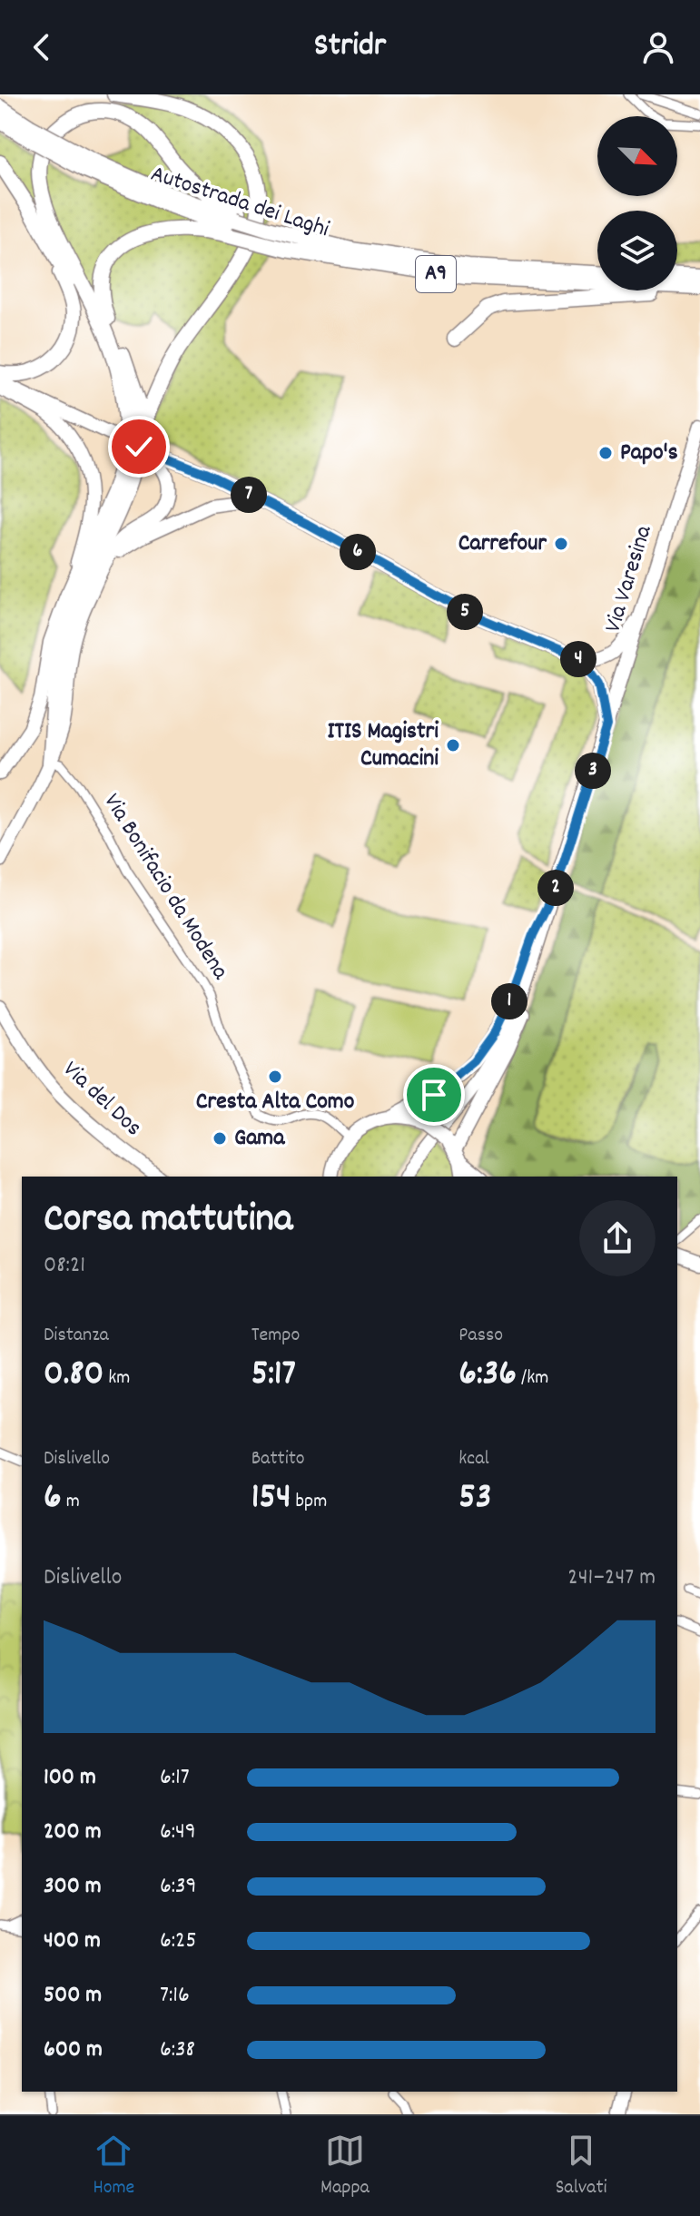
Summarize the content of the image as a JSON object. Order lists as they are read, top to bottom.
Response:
{
  "streets": {
    "highway": ["Autostrada dei Laghi", "A9"],
    "main road": ["Via Varesina", "Via del Dos"],
    "street": ["Via Bonifacio da Modena"]
  },
  "places": [
    "Papo's",
    "Carrefour",
    "ITIS Magistri Cumacini",
    "Cresta Alta Como",
    "Gama"
  ],
  "north": "bottom right",
  "page": {
    "header": "Stridr",
    "pins": [
      "7",
      "6",
      "5",
      "4",
      "3",
      "2",
      "1"
    ],
    "heading": ["Corsa mattutina", "08:21"],
    "stats": [
      ["Distanza", "0.80 km"],
      ["Tempo", "5:17"],
      ["Passo", "6:36 /km"],
      ["Dislivello", "6 m"],
      ["Battito", "154 bpm"],
      ["kcal", "53"]
    ],
    "chart": ["Dislivello", "241–247 m"],
    "list": [
      {
        "name": "100 m",
        "note": "6:17"
      },
      {
        "name": "200 m",
        "note": "6:49"
      },
      {
        "name": "300 m",
        "note": "6:39"
      },
      {
        "name": "400 m",
        "note": "6:25"
      },
      {
        "name": "500 m",
        "note": "7:16"
      },
      {
        "name": "600 m",
        "note": "6:38"
      }
    ],
    "tabs": ["Home", "Mappa", "Salvati"]
  }
}
